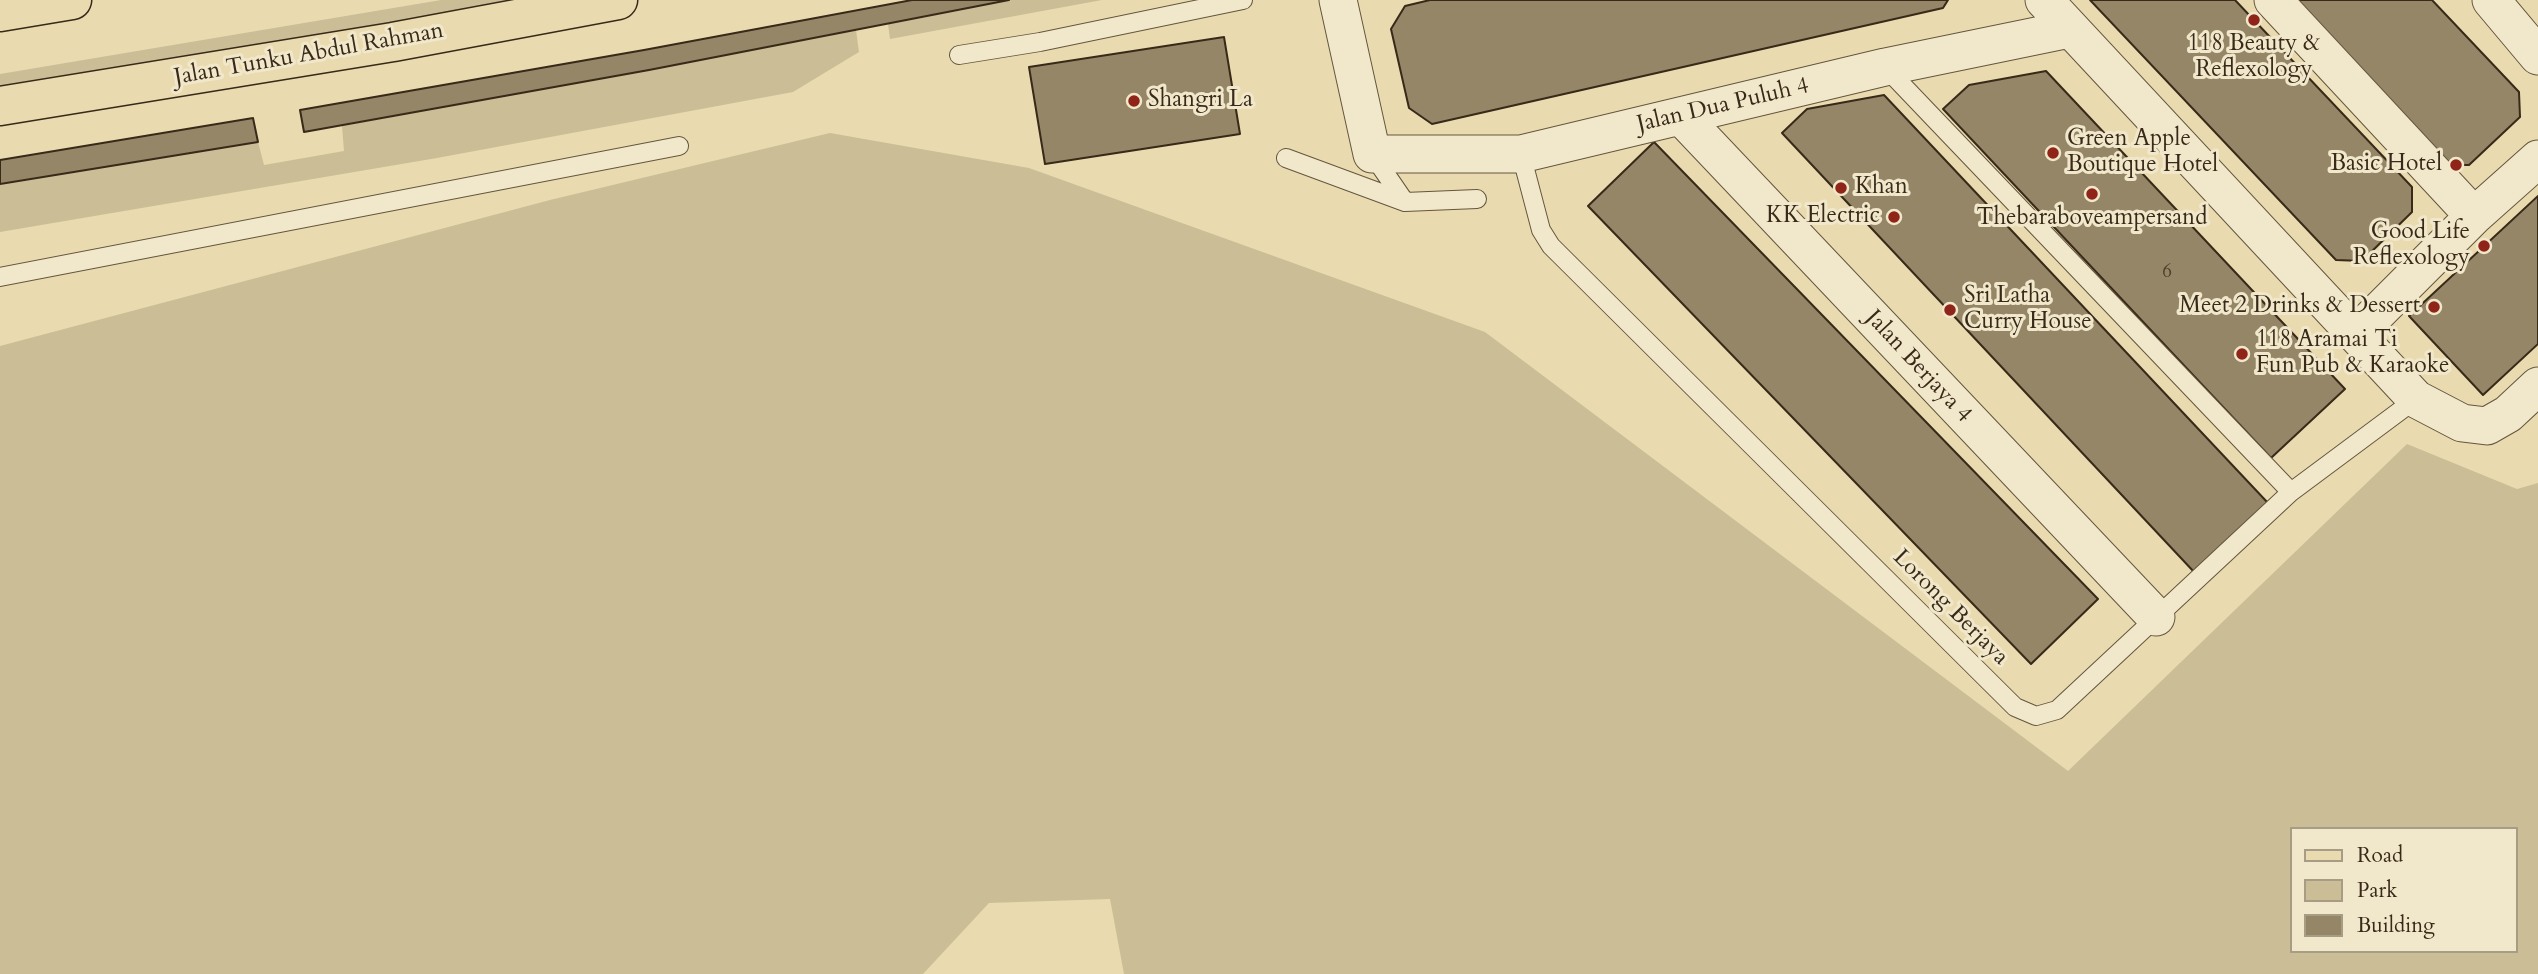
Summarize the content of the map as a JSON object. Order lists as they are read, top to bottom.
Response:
{
  "streets": {
    "main road": ["Jalan Tunku Abdul Rahman"],
    "street": ["Jalan Dua Puluh 4", "Jalan Berjaya 4"],
    "lane": ["Lorong Berjaya"]
  },
  "crossings": [
    ["Jalan Dua Puluh 4", "Jalan Berjaya 4"],
    ["Jalan Dua Puluh 4", "Lorong Berjaya"],
    ["Jalan Berjaya 4", "Lorong Berjaya"]
  ],
  "places": [
    "118 Beauty & Reflexology",
    "Shangri La",
    "Green Apple Boutique Hotel",
    "Basic Hotel",
    "Khan",
    "Thebaraboveampersand",
    "KK Electric",
    "Good Life Reflexology",
    "Meet 2 Drinks & Dessert",
    "Sri Latha Curry House",
    "118 Aramai Ti Fun Pub & Karaoke"
  ],
  "house_numbers": ["6"],
  "legend": ["Road", "Park", "Building"]
}
